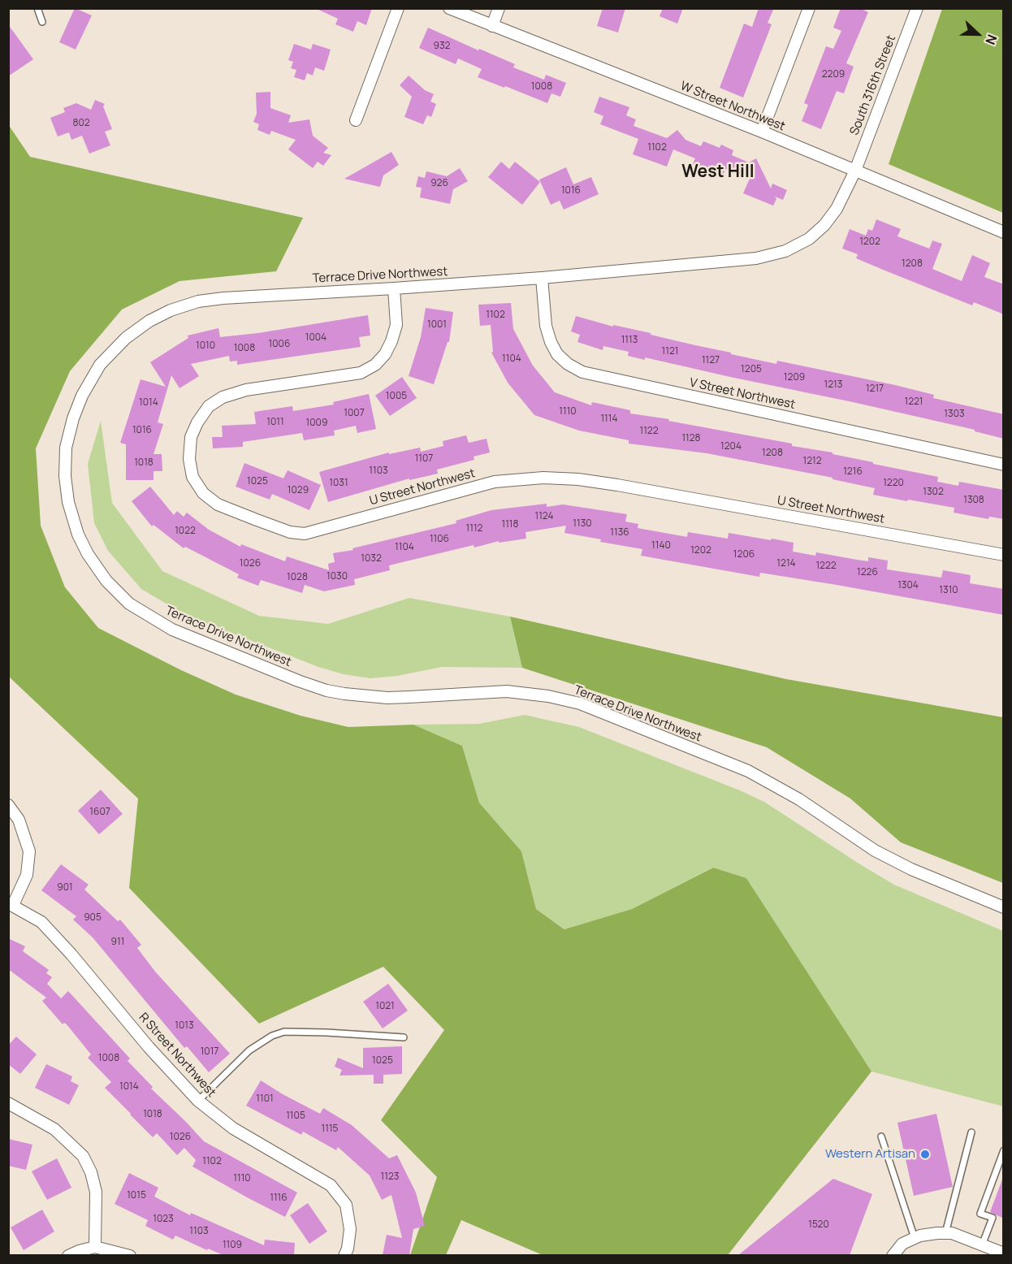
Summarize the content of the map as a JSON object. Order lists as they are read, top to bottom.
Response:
{
  "streets": {
    "street": [
      "South 316th Street",
      "W Street Northwest",
      "Terrace Drive Northwest",
      "V Street Northwest",
      "U Street Northwest",
      "R Street Northwest"
    ]
  },
  "crossings": [
    ["South 316th Street", "W Street Northwest"],
    ["South 316th Street", "Terrace Drive Northwest"],
    ["W Street Northwest", "Terrace Drive Northwest"],
    ["Terrace Drive Northwest", "V Street Northwest"],
    ["Terrace Drive Northwest", "U Street Northwest"]
  ],
  "districts": ["West Hill"],
  "places": ["Western Artisan"],
  "house_numbers": [
    "932",
    "2209",
    "1008",
    "802",
    "1102",
    "926",
    "1016",
    "1202",
    "1208",
    "1102",
    "1001",
    "1004",
    "1113",
    "1006",
    "1010",
    "1008",
    "1121",
    "1104",
    "1127",
    "1205",
    "1209",
    "1213",
    "1217",
    "1005",
    "1221",
    "1014",
    "1110",
    "1007",
    "1303",
    "1114",
    "1011",
    "1009",
    "1016",
    "1122",
    "1128",
    "1204",
    "1208",
    "1107",
    "1212",
    "1018",
    "1103",
    "1216",
    "1025",
    "1031",
    "1220",
    "1029",
    "1302",
    "1308",
    "1124",
    "1130",
    "1118",
    "1112",
    "1022",
    "1136",
    "1106",
    "1140",
    "1104",
    "1202",
    "1206",
    "1032",
    "1026",
    "1214",
    "1222",
    "1226",
    "1030",
    "1028",
    "1304",
    "1310",
    "1607",
    "901",
    "905",
    "911",
    "1021",
    "1013",
    "1017",
    "1008",
    "1025",
    "1014",
    "1101",
    "1018",
    "1105",
    "1115",
    "1026",
    "1102",
    "1123",
    "1110",
    "1015",
    "1116",
    "1023",
    "1520",
    "1103",
    "1109"
  ],
  "north": "right"
}
